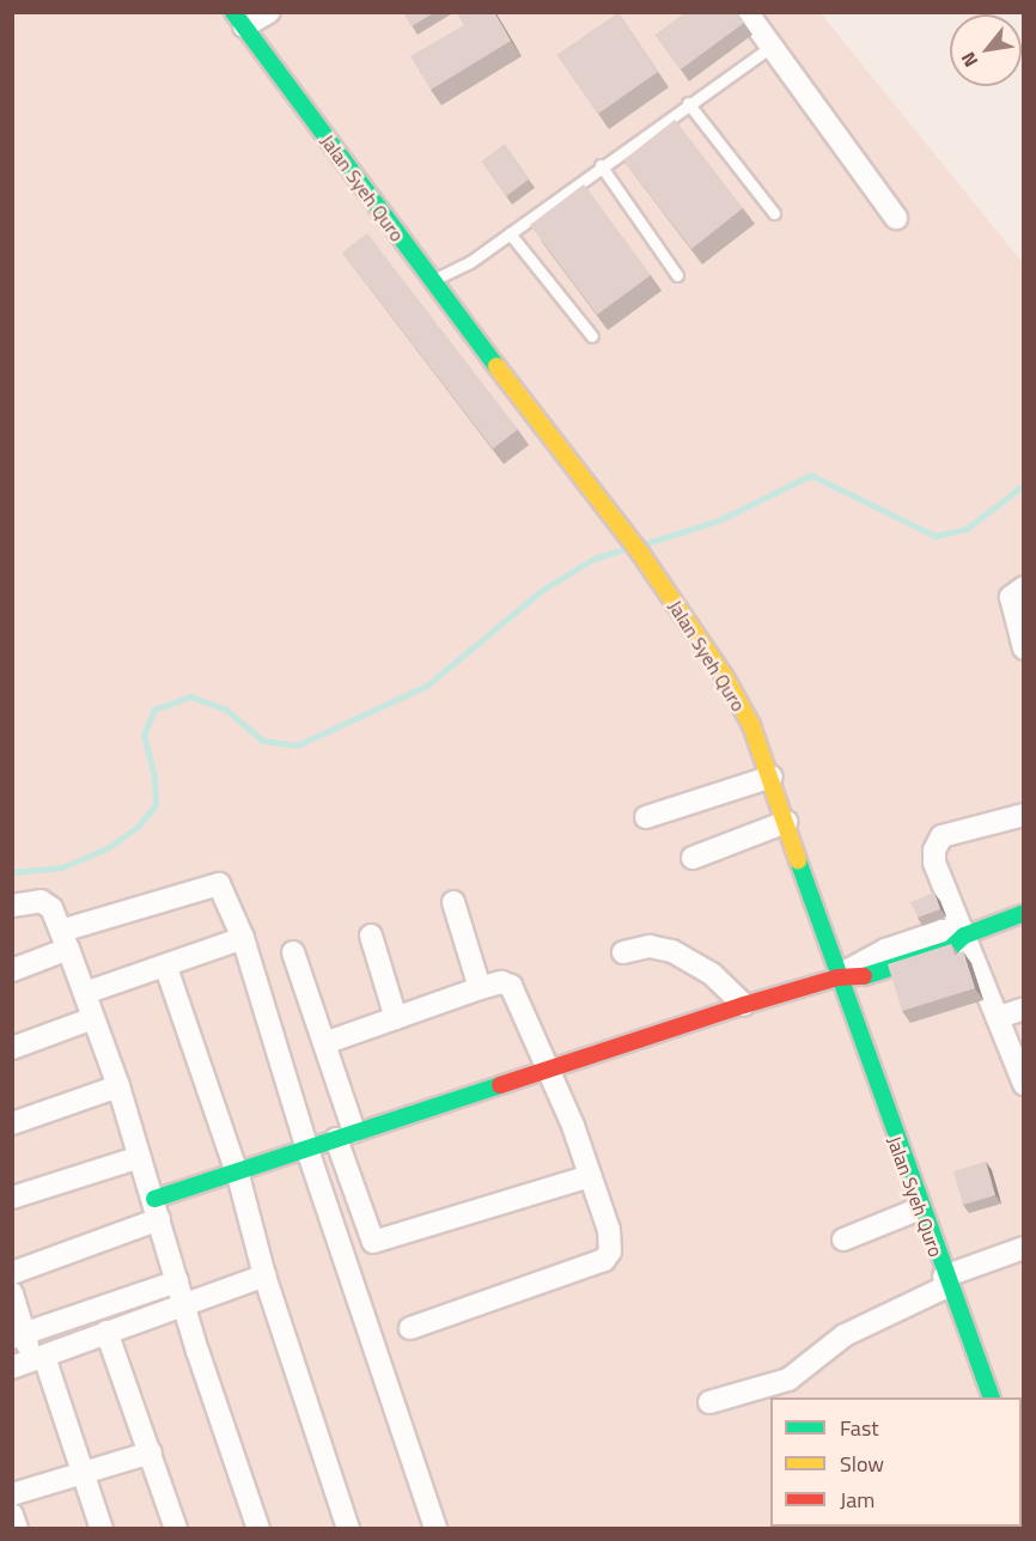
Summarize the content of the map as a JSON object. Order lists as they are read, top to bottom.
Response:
{
  "streets": {
    "main road": ["Jalan Syeh Quro"]
  },
  "legend": ["Fast", "Slow", "Jam"],
  "north": "bottom left"
}
